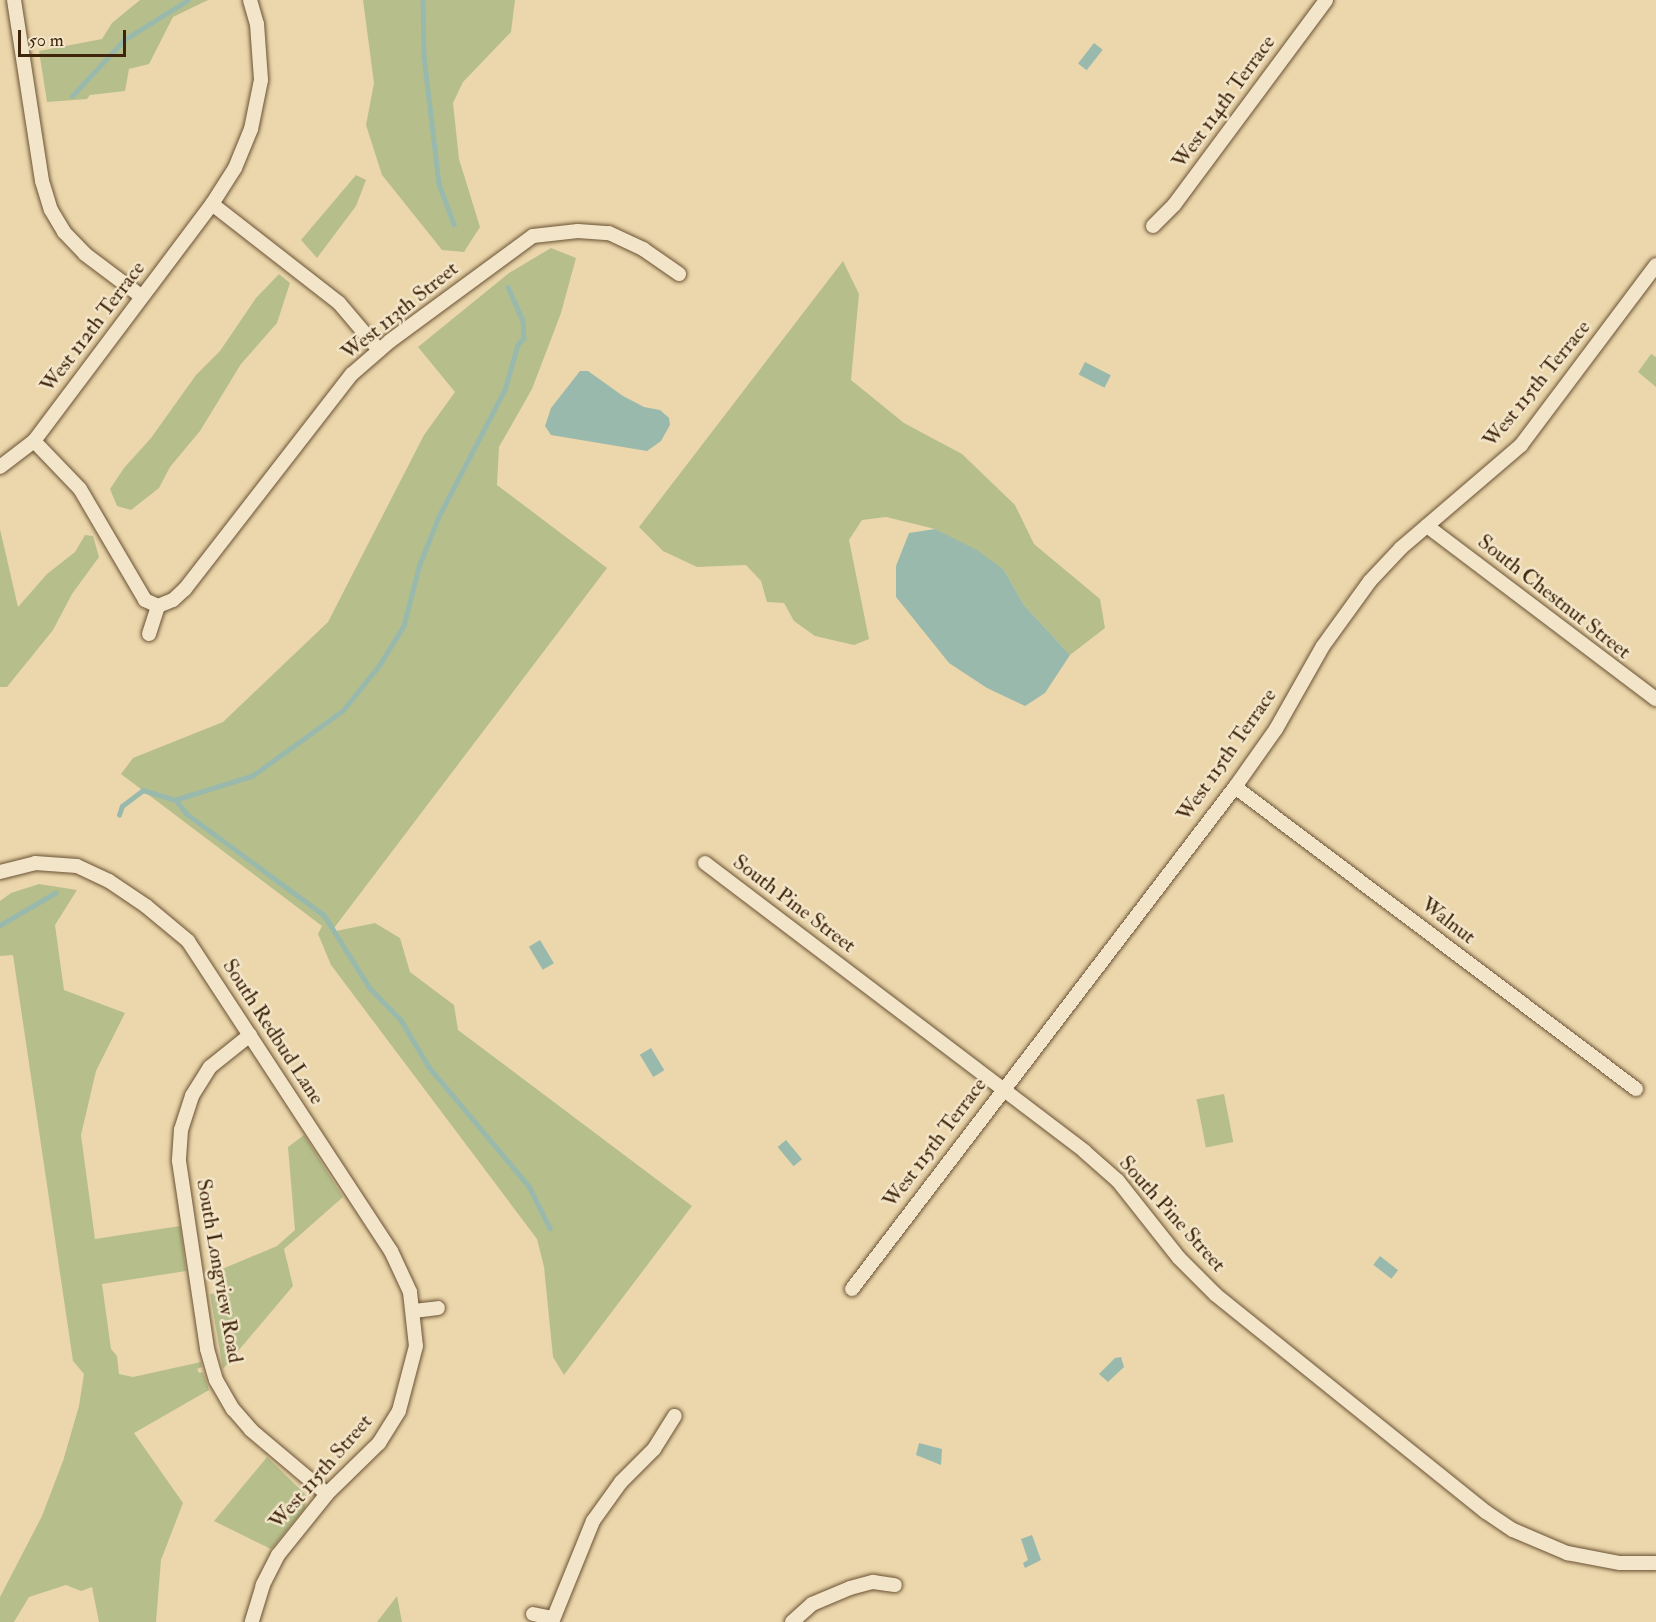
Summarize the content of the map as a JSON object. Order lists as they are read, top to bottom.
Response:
{
  "streets": {
    "street": [
      "West 114th Terrace",
      "West 113th Street",
      "West 112th Terrace",
      "West 115th Terrace",
      "South Chestnut Street",
      "South Pine Street",
      "Walnut",
      "South Redbud Lane",
      "South Longview Road",
      "West 115th Street"
    ]
  },
  "crossings": [
    ["West 115th Terrace", "South Chestnut Street"],
    ["West 115th Terrace", "South Pine Street"],
    ["West 115th Terrace", "Walnut"],
    ["South Redbud Lane", "South Longview Road"],
    ["South Redbud Lane", "West 115th Street"],
    ["South Longview Road", "West 115th Street"]
  ],
  "scale_bar": "50 m"
}
